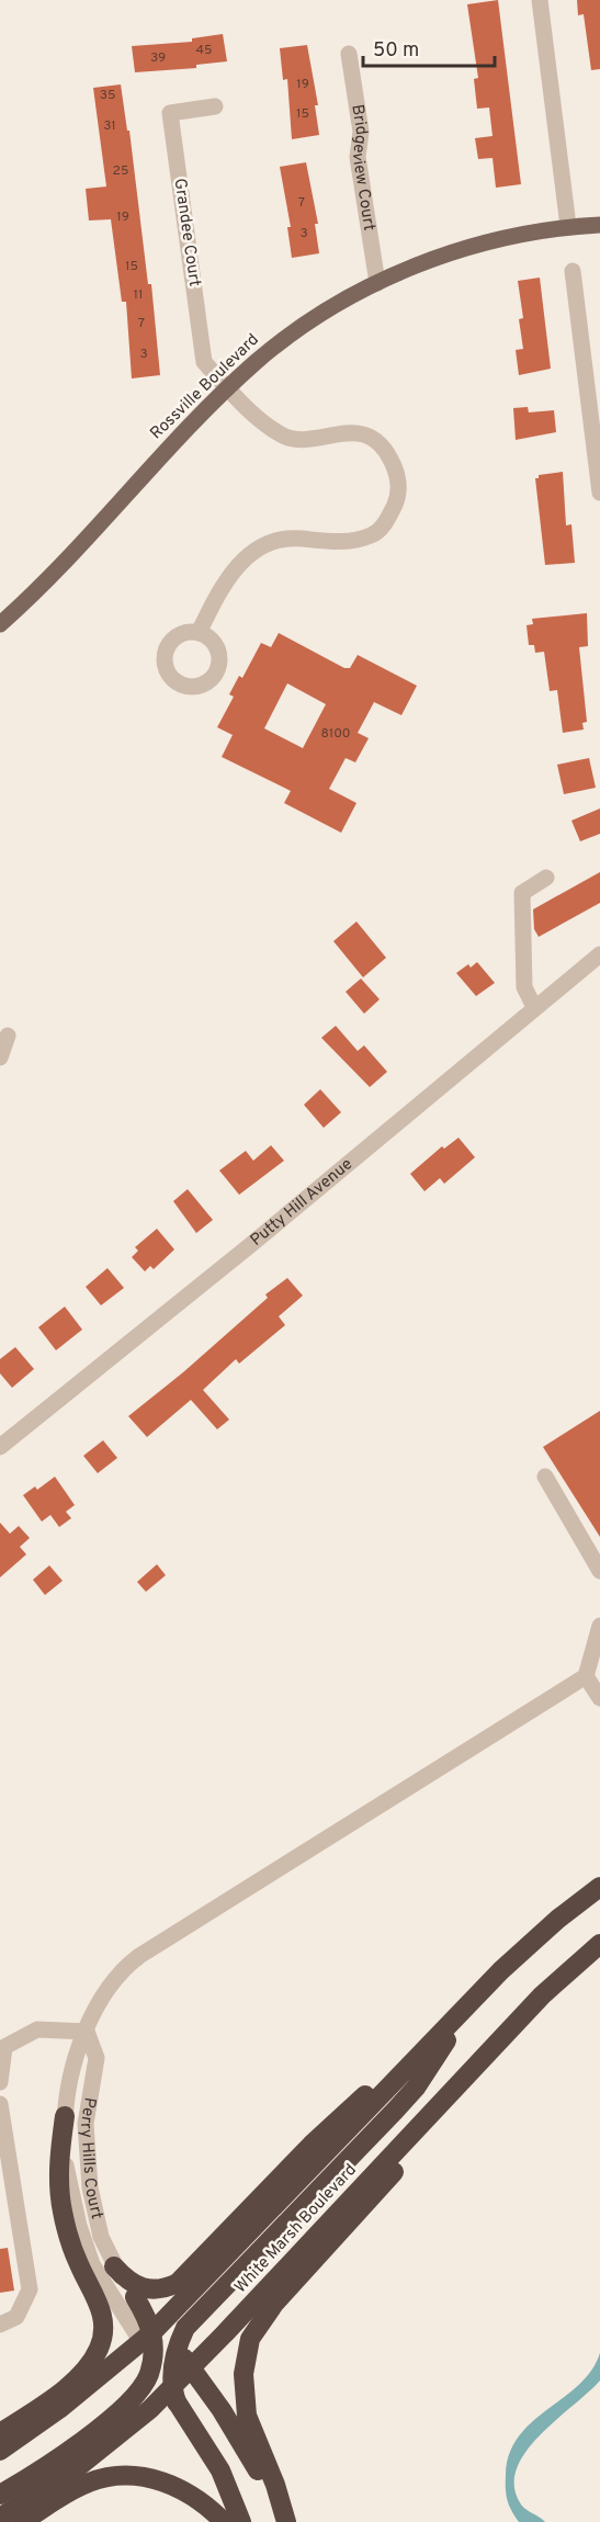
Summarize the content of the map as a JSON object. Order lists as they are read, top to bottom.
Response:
{
  "streets": {
    "highway": ["White Marsh Boulevard"],
    "main road": ["Rossville Boulevard"],
    "street": [
      "Bridgeview Court",
      "Grandee Court",
      "Putty Hill Avenue",
      "Perry Hills Court"
    ]
  },
  "crossings": [
    ["Bridgeview Court", "Rossville Boulevard"],
    ["Grandee Court", "Rossville Boulevard"],
    ["Perry Hills Court", "White Marsh Boulevard"]
  ],
  "house_numbers": [
    "45",
    "39",
    "19",
    "35",
    "15",
    "31",
    "25",
    "7",
    "19",
    "3",
    "15",
    "11",
    "7",
    "3",
    "8100"
  ],
  "scale_bar": "50 m"
}
